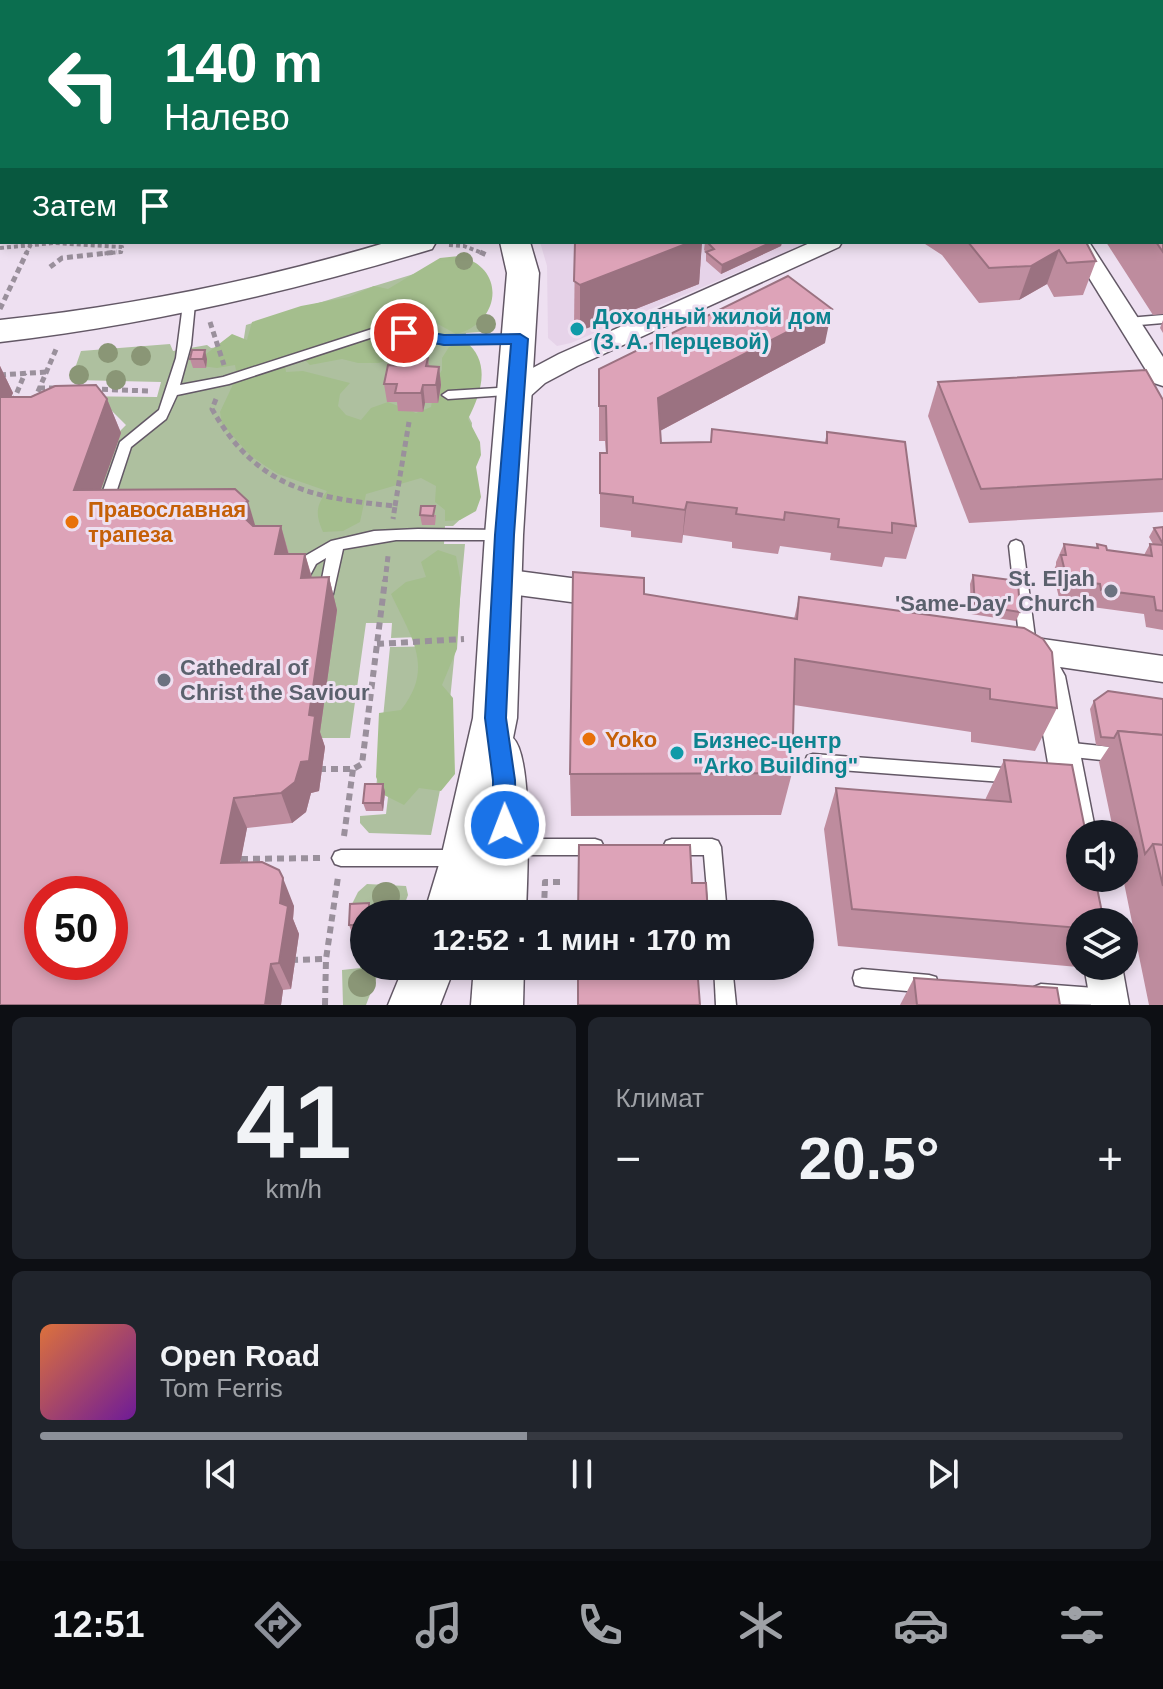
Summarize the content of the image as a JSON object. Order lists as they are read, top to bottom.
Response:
{
  "places": [
    "Доходный жилой дом (З. А. Перцевой)",
    "Православная трапеза",
    "St. Eljah 'Same-Day' Church",
    "Cathedral of Christ the Saviour",
    "Yoko",
    "Бизнес-центр \"Arko Building\""
  ],
  "page": {
    "turn": ["140 m", "Налево"],
    "then": "Затем",
    "limit": "50",
    "trip": "12:52 · 1 мин · 170 m",
    "tile": [
      ["41", "km/h"],
      "Климат"
    ],
    "heat": ["−", "20.5°", "+"],
    "song": ["Open Road", "Tom Ferris"],
    "tabs": "12:51"
  }
}
